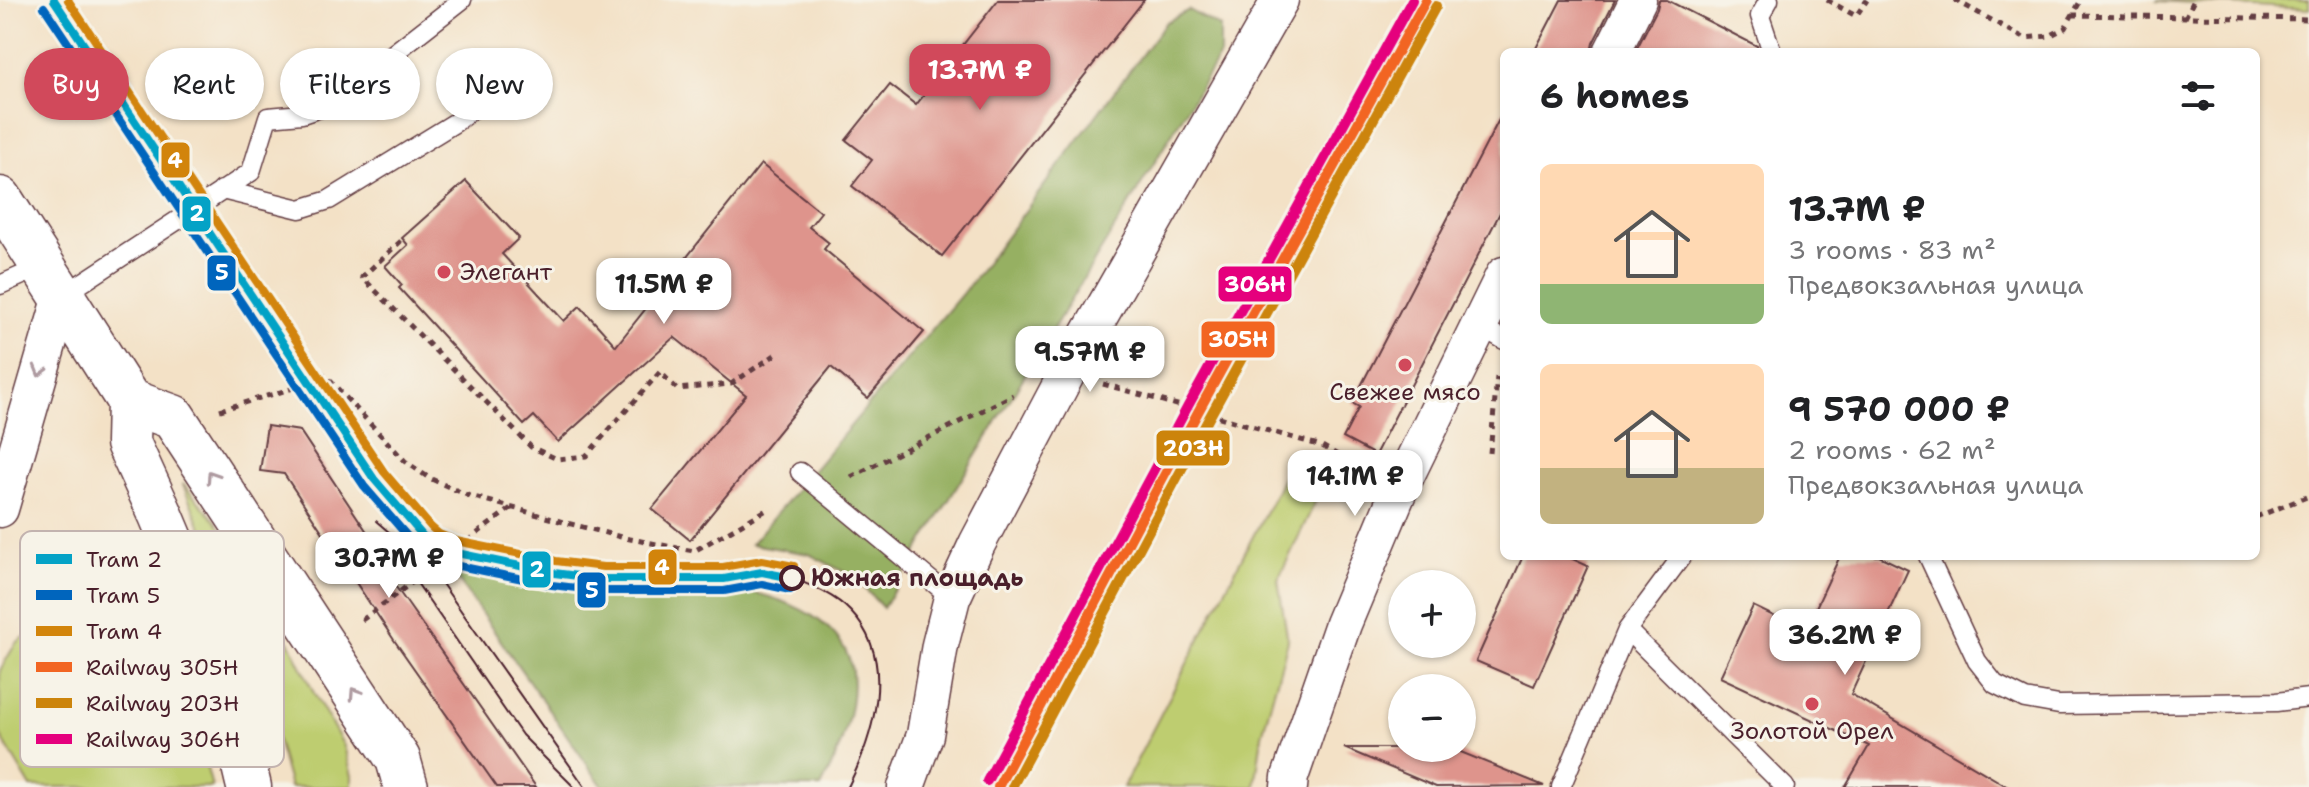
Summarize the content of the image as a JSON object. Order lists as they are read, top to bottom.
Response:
{
  "places": [
    "Элегант",
    "Свежее мясо",
    "Южная площадь",
    "Золотой Орел"
  ],
  "lines": [
    "tram line 2",
    "tram line 4",
    "rail line 305Н",
    "rail line 306Н",
    "rail line 203Н",
    "tram line 5"
  ],
  "legend": [
    "Tram 2",
    "Tram 5",
    "Tram 4",
    "Railway 305Н",
    "Railway 203Н",
    "Railway 306Н"
  ],
  "page": {
    "price": [
      "13.7M ₽",
      "11.5M ₽",
      "9.57M ₽",
      "14.1M ₽",
      "30.7M ₽",
      "36.2M ₽"
    ],
    "chip": [
      "Buy",
      "Rent",
      "Filters",
      "New"
    ],
    "heading": "6 homes",
    "list": [
      {
        "name": "13.7M ₽",
        "note": "3 rooms · 83 m² · Предвокзальная улица"
      },
      {
        "name": "9 570 000 ₽",
        "note": "2 rooms · 62 m² · Предвокзальная улица"
      }
    ],
    "map_buttons": ["+", "−"]
  }
}
